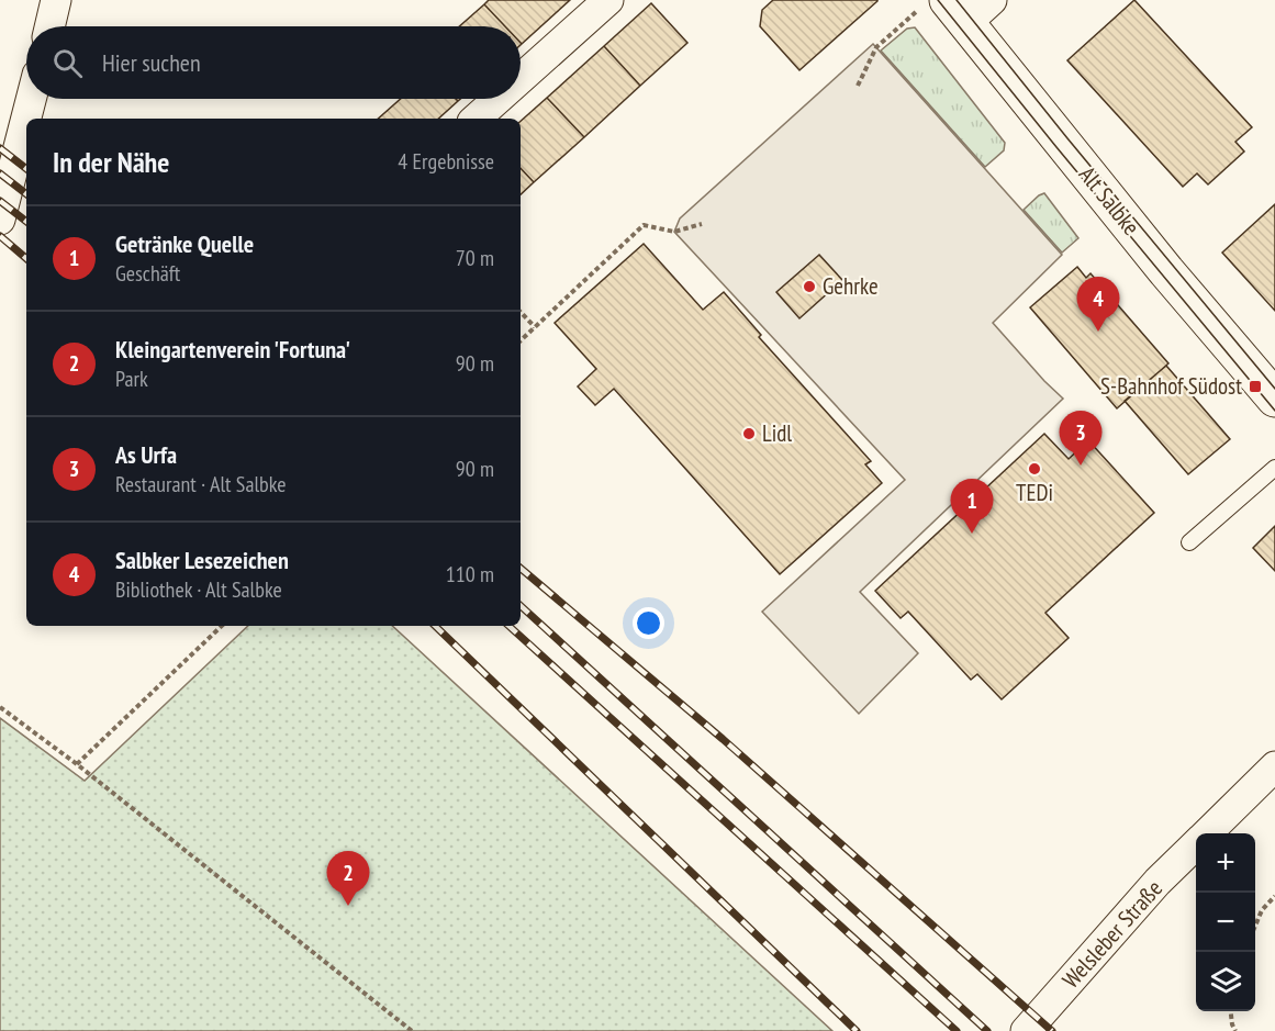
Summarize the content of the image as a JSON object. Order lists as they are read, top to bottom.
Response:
{
  "streets": {
    "main road": ["Alt Salbke"],
    "street": ["Welsleber Straße"]
  },
  "places": {
    "other": ["Gehrke", "Lidl", "TEDi"],
    "transit": ["S-Bahnhof Südost"]
  },
  "page": {
    "search": "Hier suchen",
    "heading": ["In der Nähe", "4 Ergebnisse"],
    "list": [
      {
        "mark": "1",
        "name": "Getränke Quelle",
        "note": "Geschäft",
        "value": "70 m"
      },
      {
        "mark": "2",
        "name": "Kleingartenverein 'Fortuna'",
        "note": "Park",
        "value": "90 m"
      },
      {
        "mark": "3",
        "name": "As Urfa",
        "note": "Restaurant · Alt Salbke",
        "value": "90 m"
      },
      {
        "mark": "4",
        "name": "Salbker Lesezeichen",
        "note": "Bibliothek · Alt Salbke",
        "value": "110 m"
      }
    ],
    "pins": [
      "4",
      "3",
      "1",
      "2"
    ],
    "map_buttons": ["+", "−"]
  }
}
